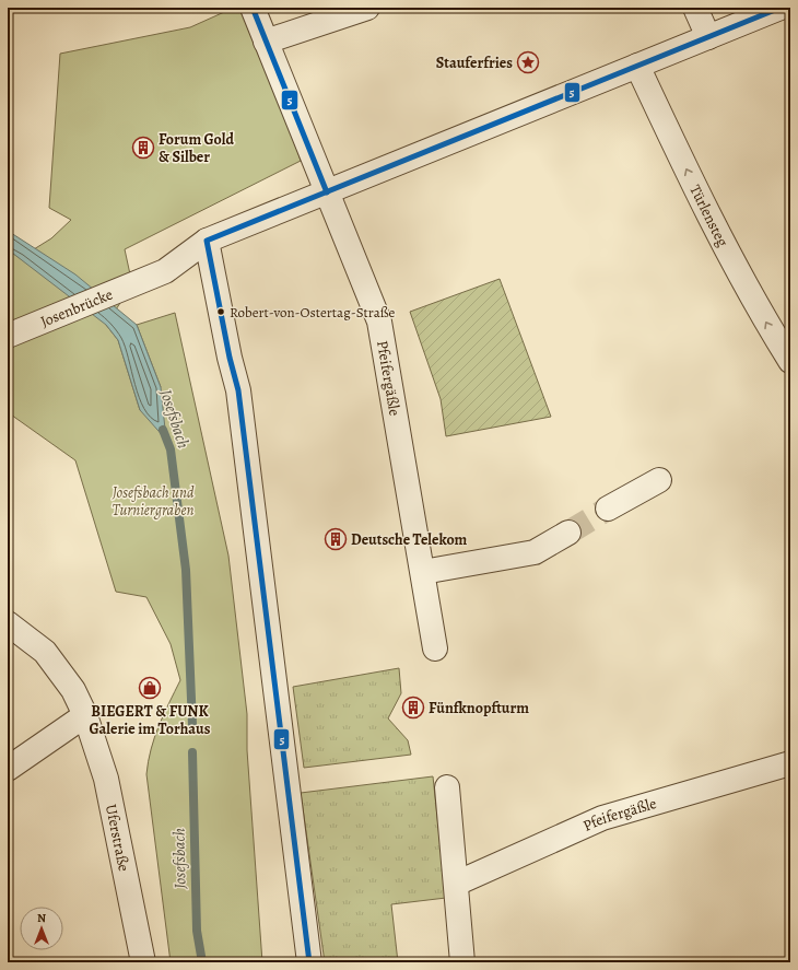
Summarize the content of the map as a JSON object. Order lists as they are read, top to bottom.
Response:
{
  "streets": {
    "street": [
      "Türlensteg",
      "Josenbrücke",
      "Pfeifergäßle",
      "Uferstraße"
    ]
  },
  "crossings": [
    ["Türlensteg", "Josenbrücke"],
    ["Josenbrücke", "Pfeifergäßle"]
  ],
  "one_way": ["Türlensteg"],
  "water": ["Josefsbach"],
  "parks": ["Josefsbach und Turniergraben"],
  "places": {
    "place": ["Stauferfries"],
    "building": ["Forum Gold & Silber", "Deutsche Telekom", "Fünfknopfturm"],
    "other": ["Robert-von-Ostertag-Straße"],
    "shop": ["BIEGERT & FUNK Galerie im Torhaus"]
  },
  "lines": ["transit line 5"],
  "north": "top"
}
